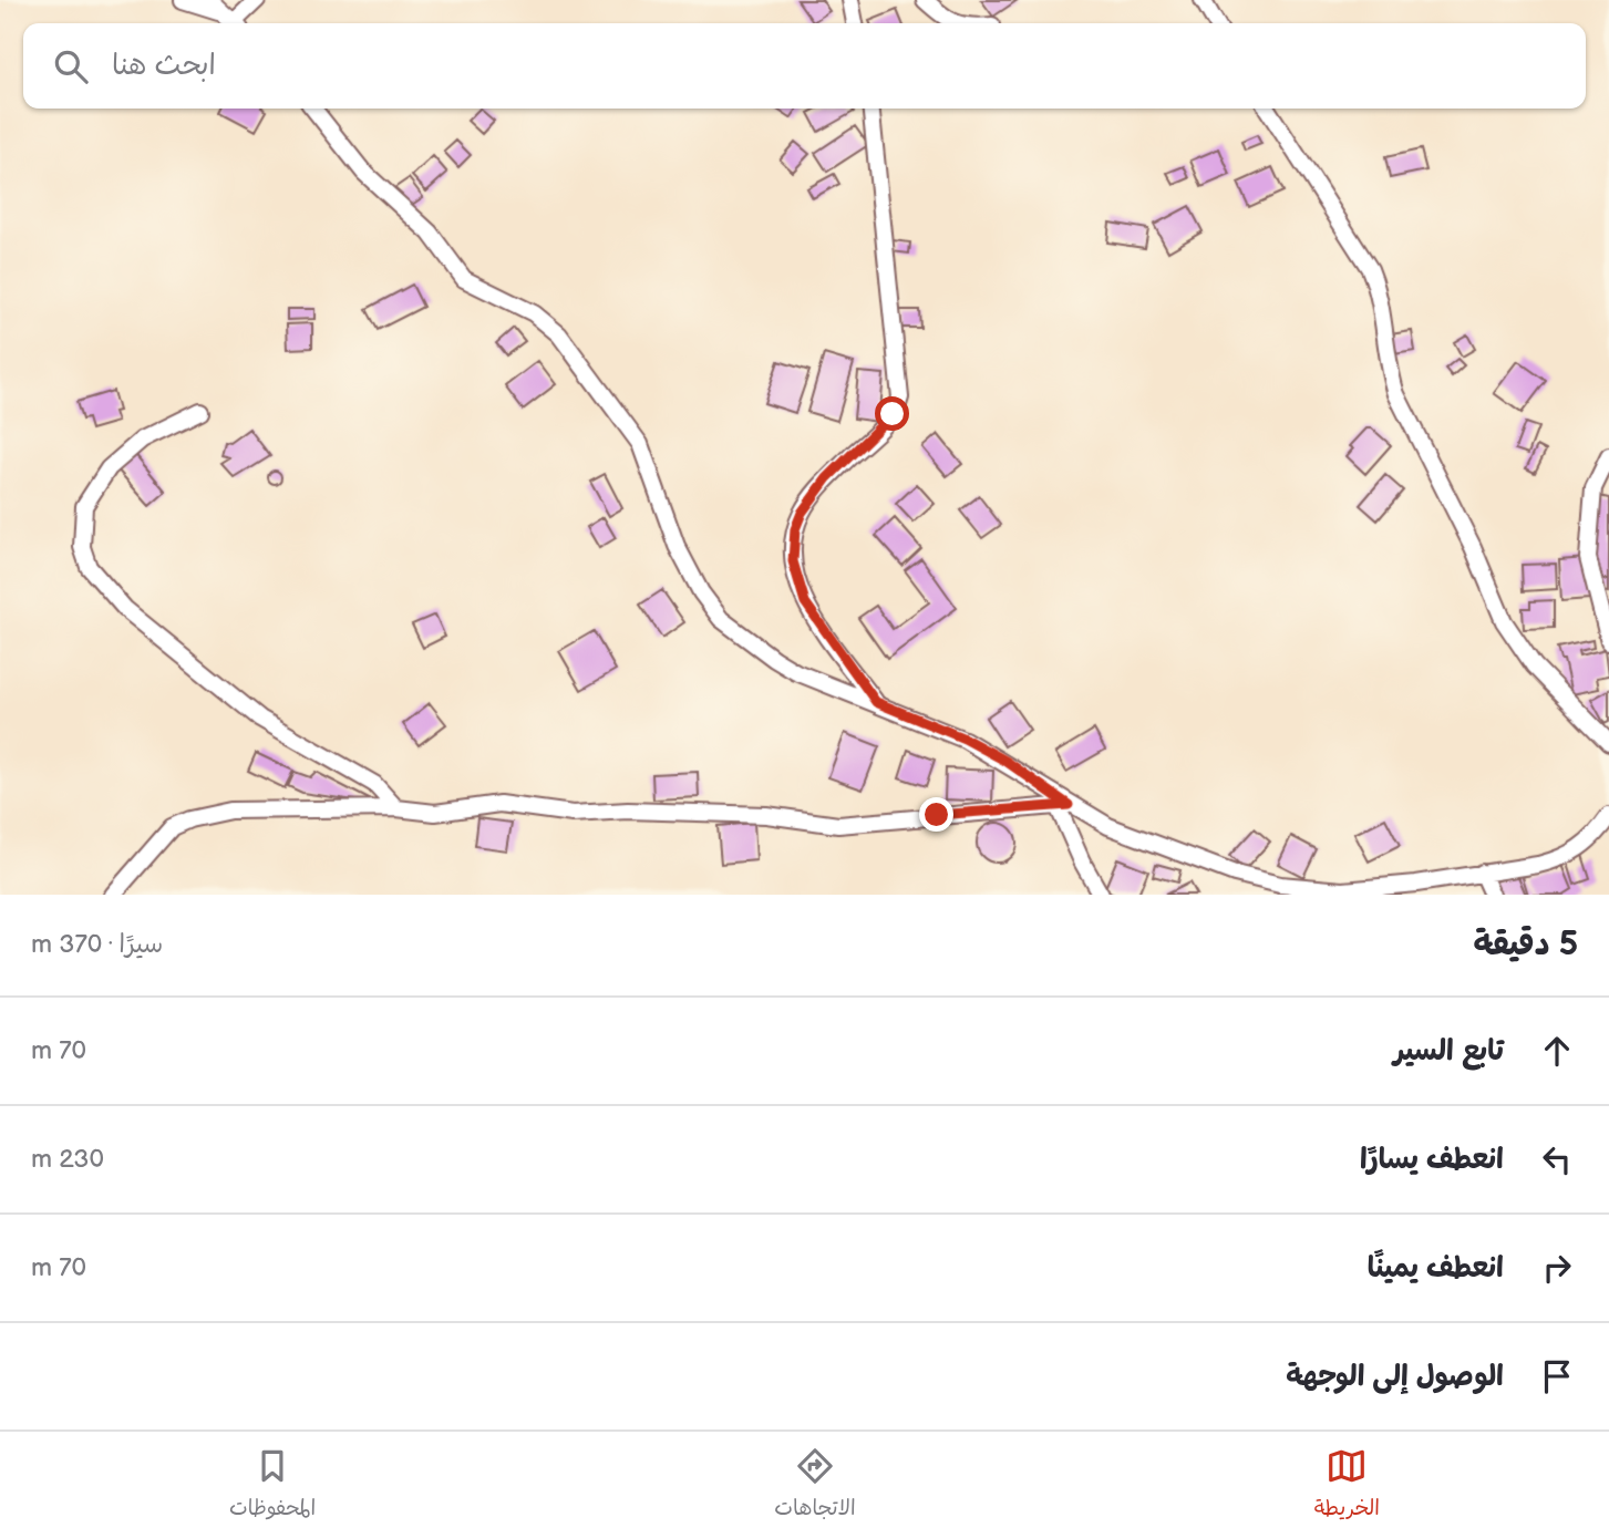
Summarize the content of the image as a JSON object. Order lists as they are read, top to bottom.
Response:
{
  "page": {
    "search": "ابحث هنا",
    "heading": ["5 دقيقة", "سيرًا · 370 m"],
    "list": [
      ["تابع السير", "70 m"],
      ["انعطف يسارًا", "230 m"],
      ["انعطف يمينًا", "70 m"],
      "الوصول إلى الوجهة"
    ],
    "nav": ["الخريطة", "الاتجاهات", "المحفوظات"]
  }
}
